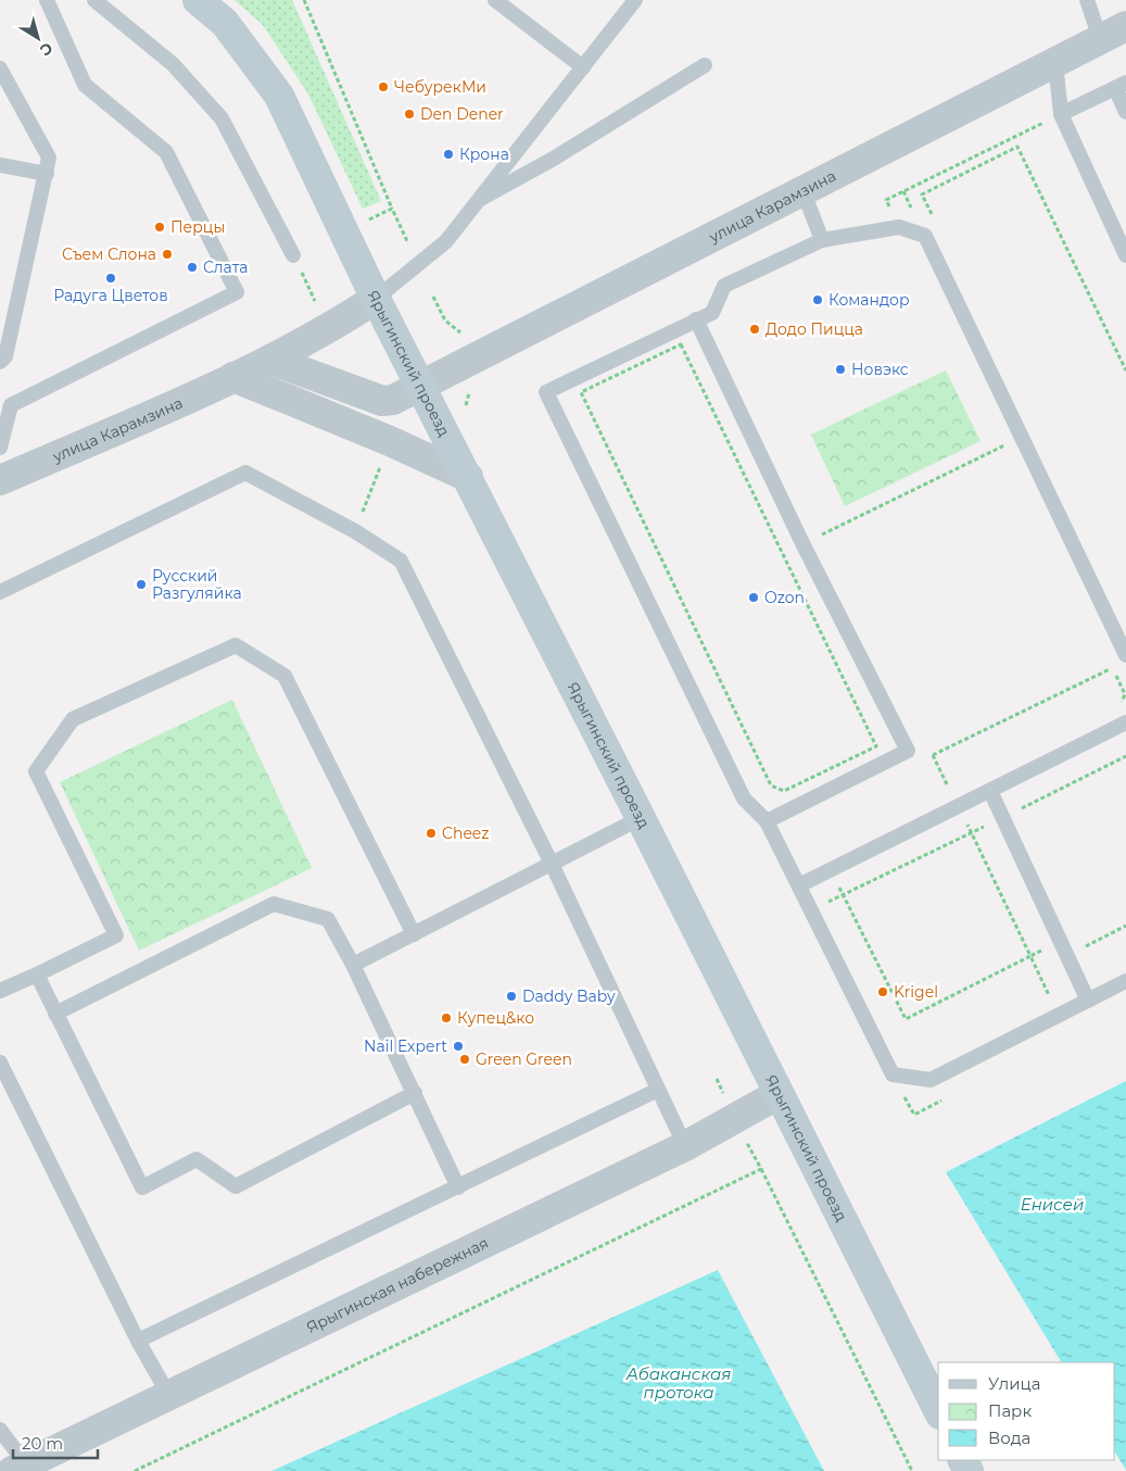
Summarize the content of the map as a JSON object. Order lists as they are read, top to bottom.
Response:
{
  "streets": {
    "main road": ["Ярыгинский проезд"],
    "street": ["улица Карамзина", "Ярыгинская набережная"]
  },
  "crossings": [
    ["улица Карамзина", "Ярыгинский проезд"],
    ["Ярыгинский проезд", "Ярыгинская набережная"]
  ],
  "water": ["Енисей", "Абаканская протока"],
  "places": [
    "ЧебурекМи",
    "Den Dener",
    "Крона",
    "Перцы",
    "Съем Слона",
    "Слата",
    "Радуга Цветов",
    "Командор",
    "Додо Пицца",
    "Новэкс",
    "Русский Разгуляйка",
    "Ozon",
    "Cheez",
    "Krigel",
    "Daddy Baby",
    "Купец&ко",
    "Nail Expert",
    "Green Green"
  ],
  "legend": ["Улица", "Парк", "Вода"],
  "scale_bar": "20 m",
  "north": "bottom right"
}
